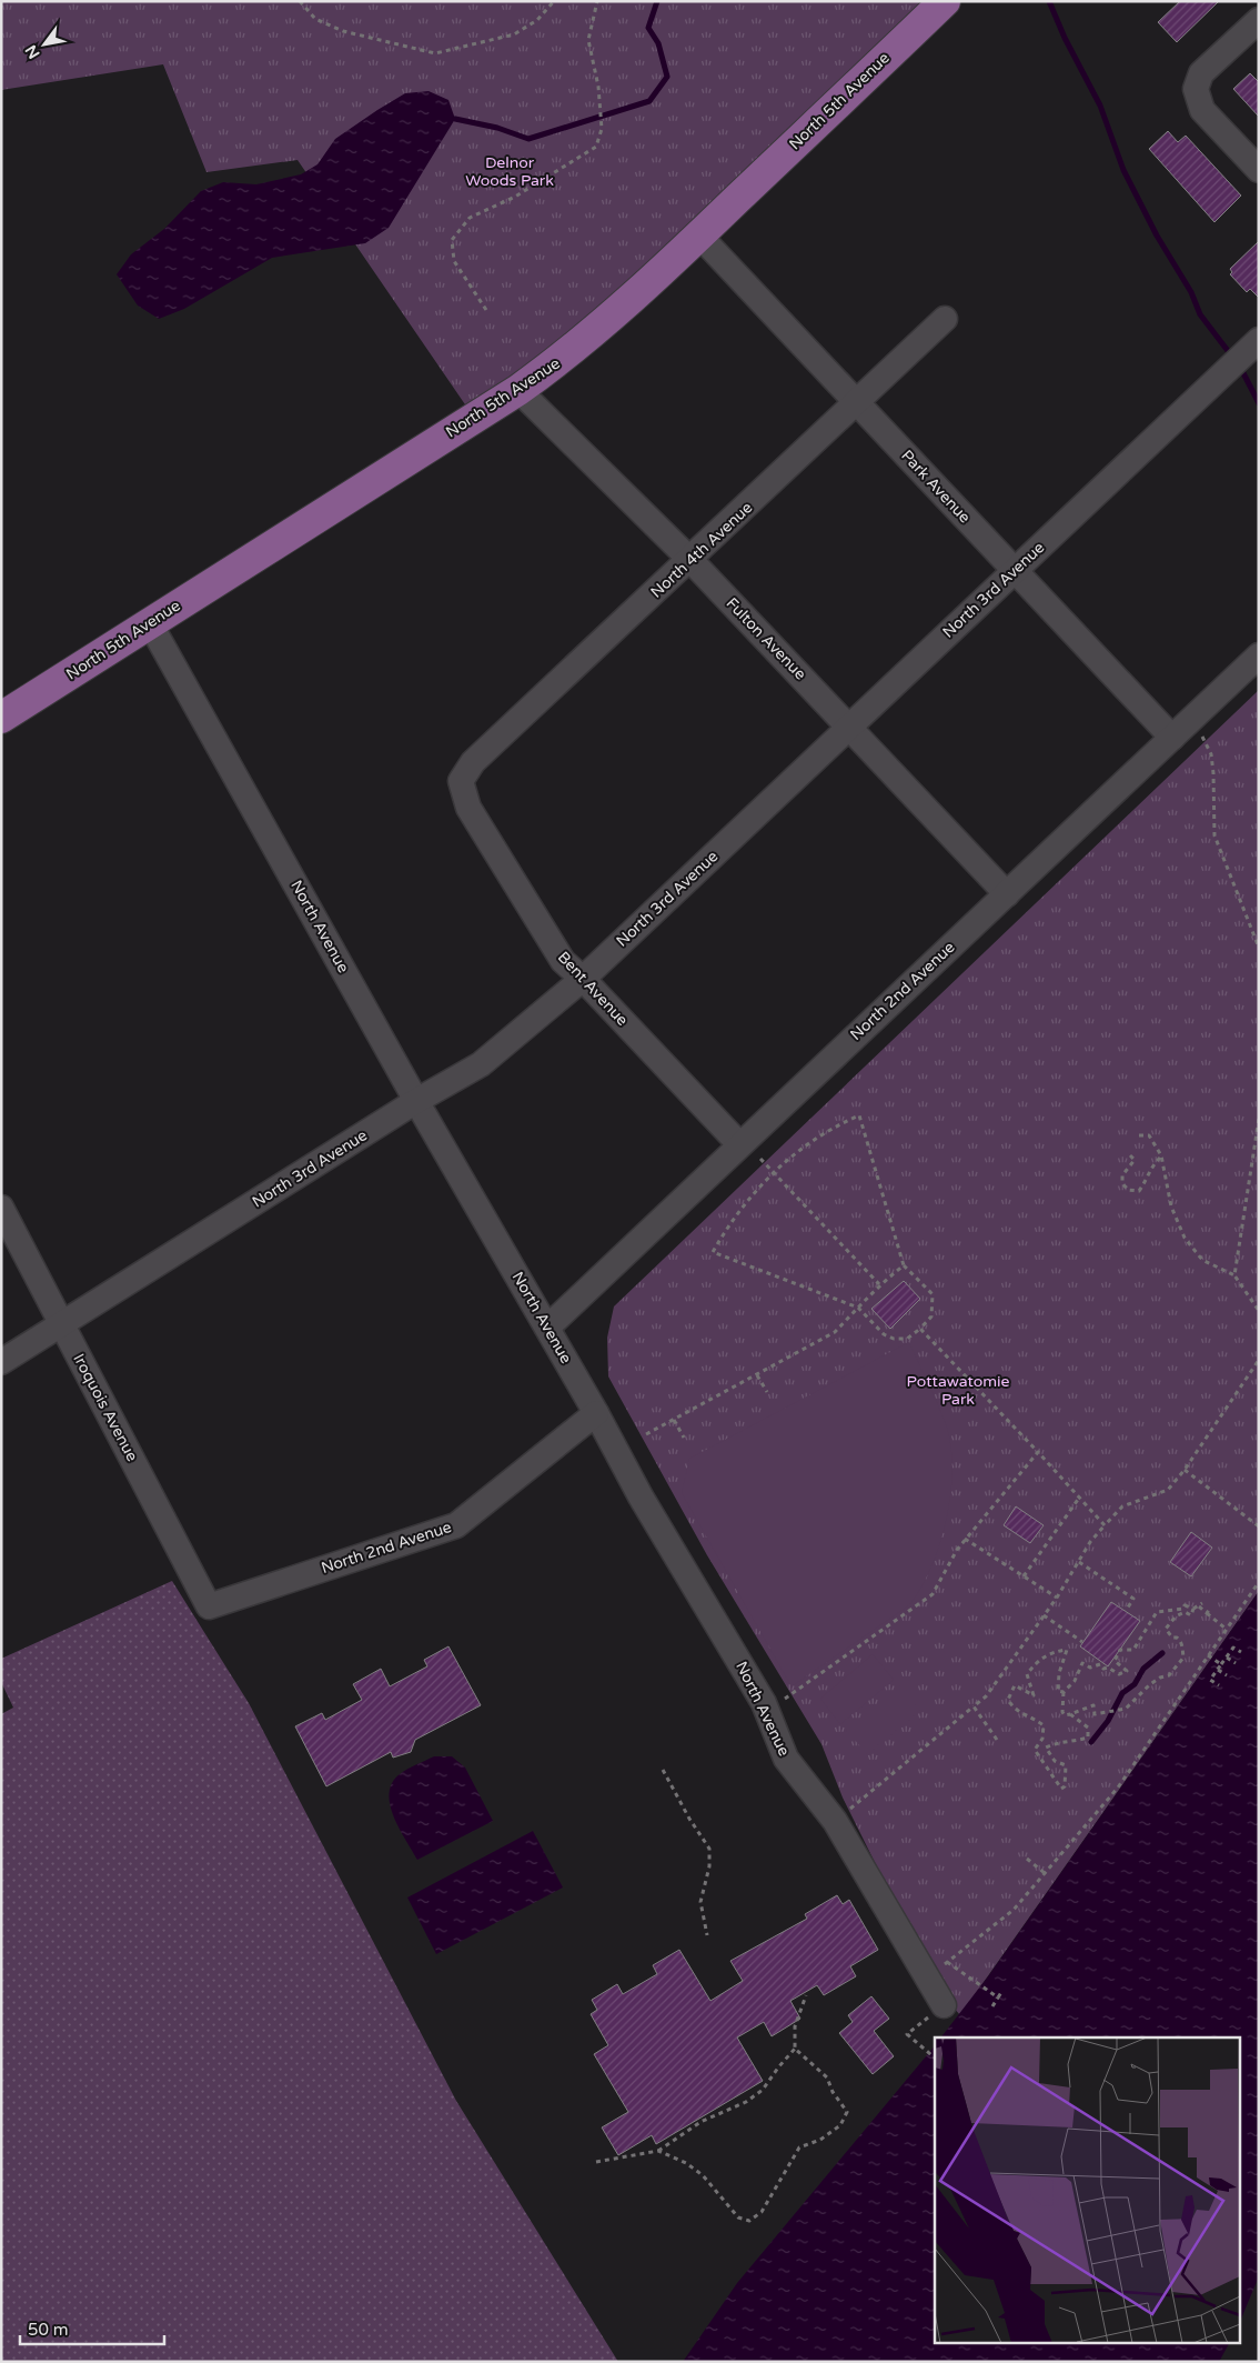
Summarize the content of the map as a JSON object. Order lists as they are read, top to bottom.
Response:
{
  "streets": {
    "main road": ["North 5th Avenue"],
    "street": [
      "Park Avenue",
      "North 4th Avenue",
      "North 3rd Avenue",
      "Fulton Avenue",
      "North Avenue",
      "Bent Avenue",
      "North 2nd Avenue",
      "Iroquois Avenue"
    ]
  },
  "crossings": [
    ["North 5th Avenue", "Park Avenue"],
    ["North 5th Avenue", "Fulton Avenue"],
    ["North 5th Avenue", "North Avenue"],
    ["Park Avenue", "North 4th Avenue"],
    ["Park Avenue", "North 3rd Avenue"],
    ["Park Avenue", "North 2nd Avenue"],
    ["North 4th Avenue", "Fulton Avenue"],
    ["North 4th Avenue", "Bent Avenue"],
    ["North 3rd Avenue", "Fulton Avenue"],
    ["North 3rd Avenue", "North Avenue"],
    ["North 3rd Avenue", "Bent Avenue"],
    ["North 3rd Avenue", "Iroquois Avenue"],
    ["Fulton Avenue", "North 2nd Avenue"],
    ["North Avenue", "North 2nd Avenue"],
    ["Bent Avenue", "North 2nd Avenue"],
    ["North 2nd Avenue", "Iroquois Avenue"]
  ],
  "parks": ["Delnor Woods Park", "Pottawatomie Park"],
  "scale_bar": "50 m",
  "north": "bottom left"
}
